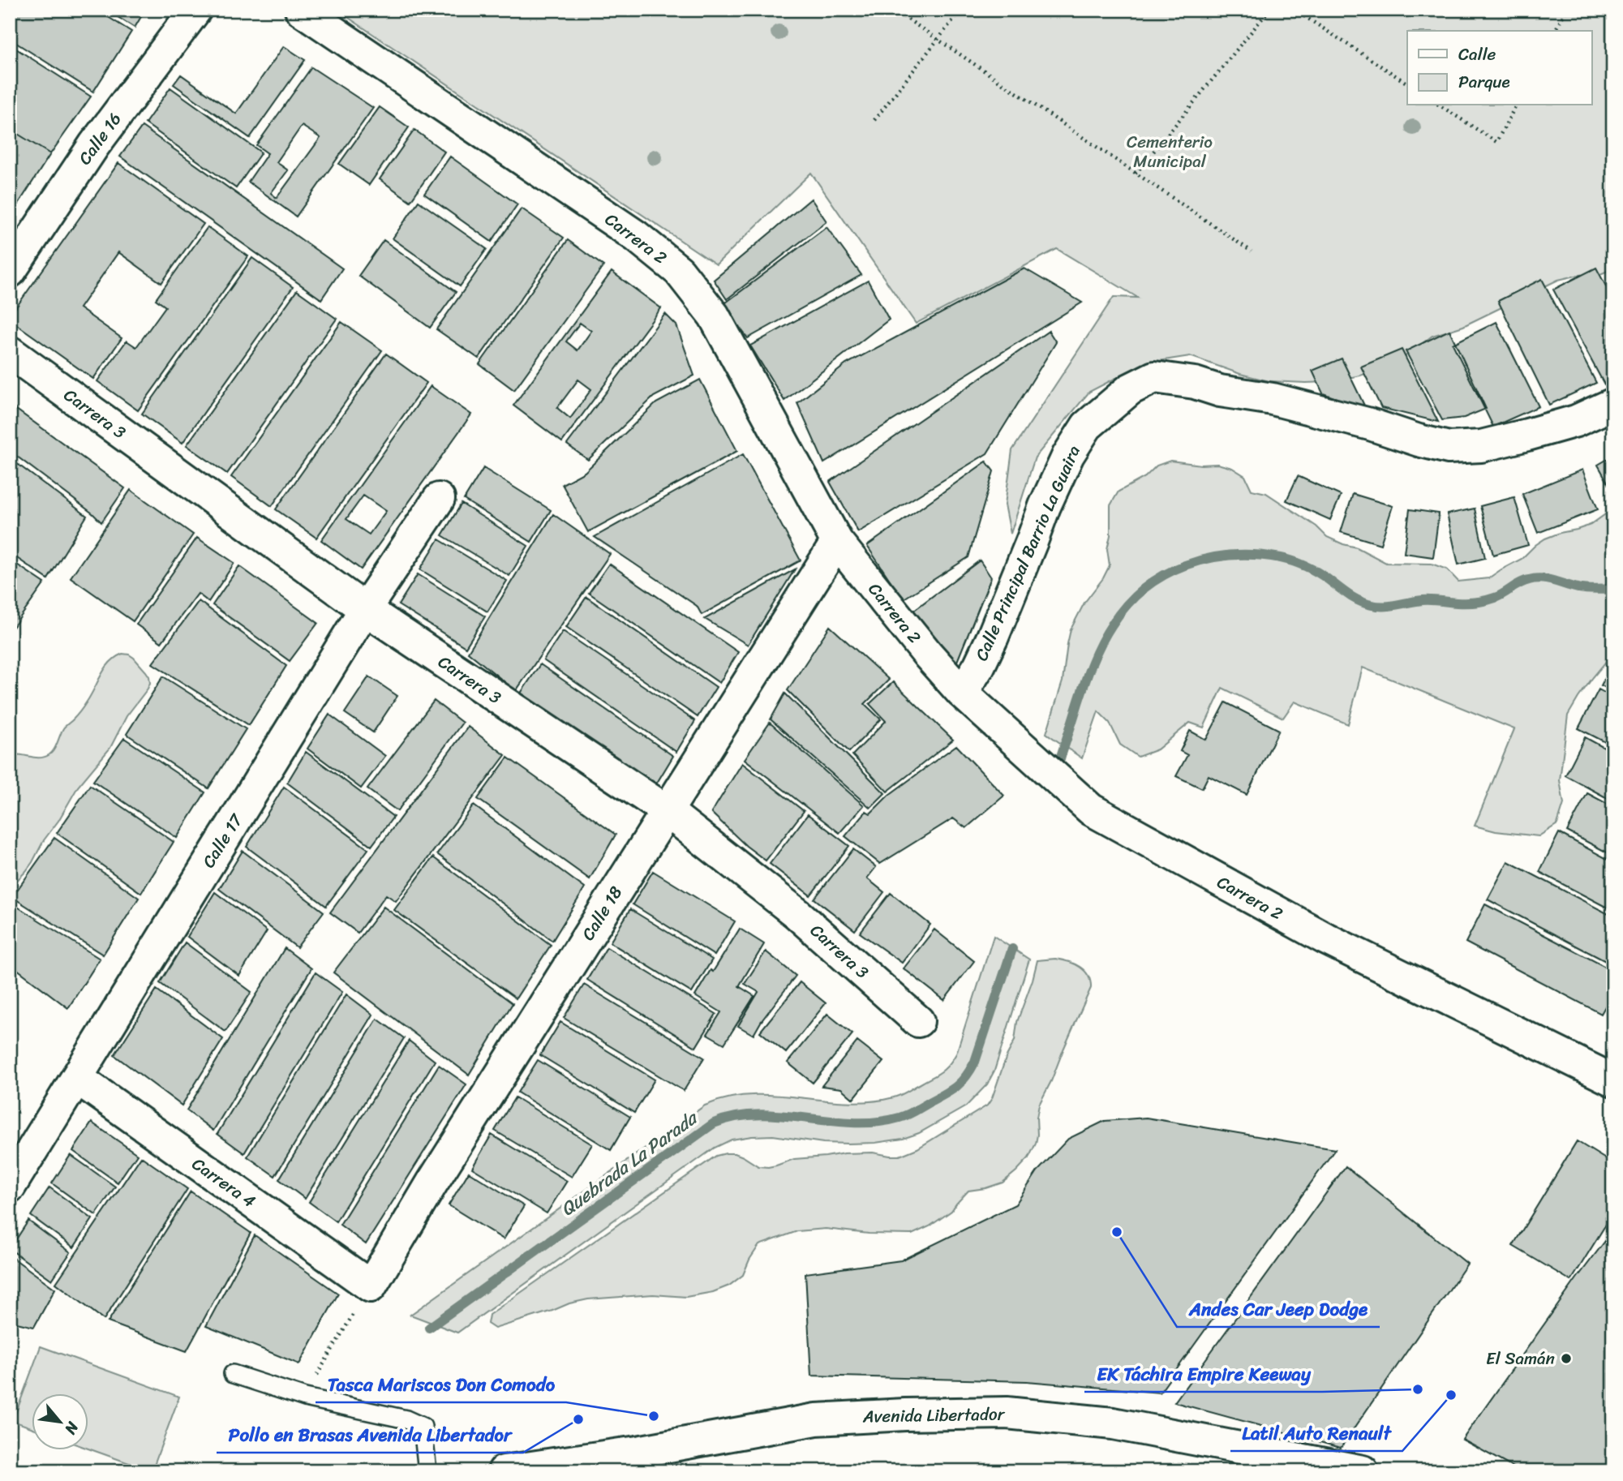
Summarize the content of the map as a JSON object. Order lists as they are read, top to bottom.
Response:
{
  "streets": {
    "street": [
      "Calle 16",
      "Carrera 2",
      "Carrera 3",
      "Calle Principal Barrio La Guaira",
      "Calle 17",
      "Calle 18",
      "Carrera 4",
      "Avenida Libertador"
    ]
  },
  "crossings": [
    ["Carrera 2", "Calle Principal Barrio La Guaira"],
    ["Carrera 2", "Calle 18"],
    ["Carrera 3", "Calle 17"],
    ["Carrera 3", "Calle 18"],
    ["Calle 17", "Carrera 4"],
    ["Calle 18", "Carrera 4"]
  ],
  "water": ["Quebrada La Parada"],
  "parks": ["Cementerio Municipal"],
  "places": [
    "Andes Car Jeep Dodge",
    "El Samán",
    "EK Táchira Empire Keeway",
    "Latil Auto Renault",
    "Tasca Mariscos Don Comodo",
    "Pollo en Brasas Avenida Libertador"
  ],
  "legend": ["Calle", "Parque"],
  "north": "bottom right"
}
